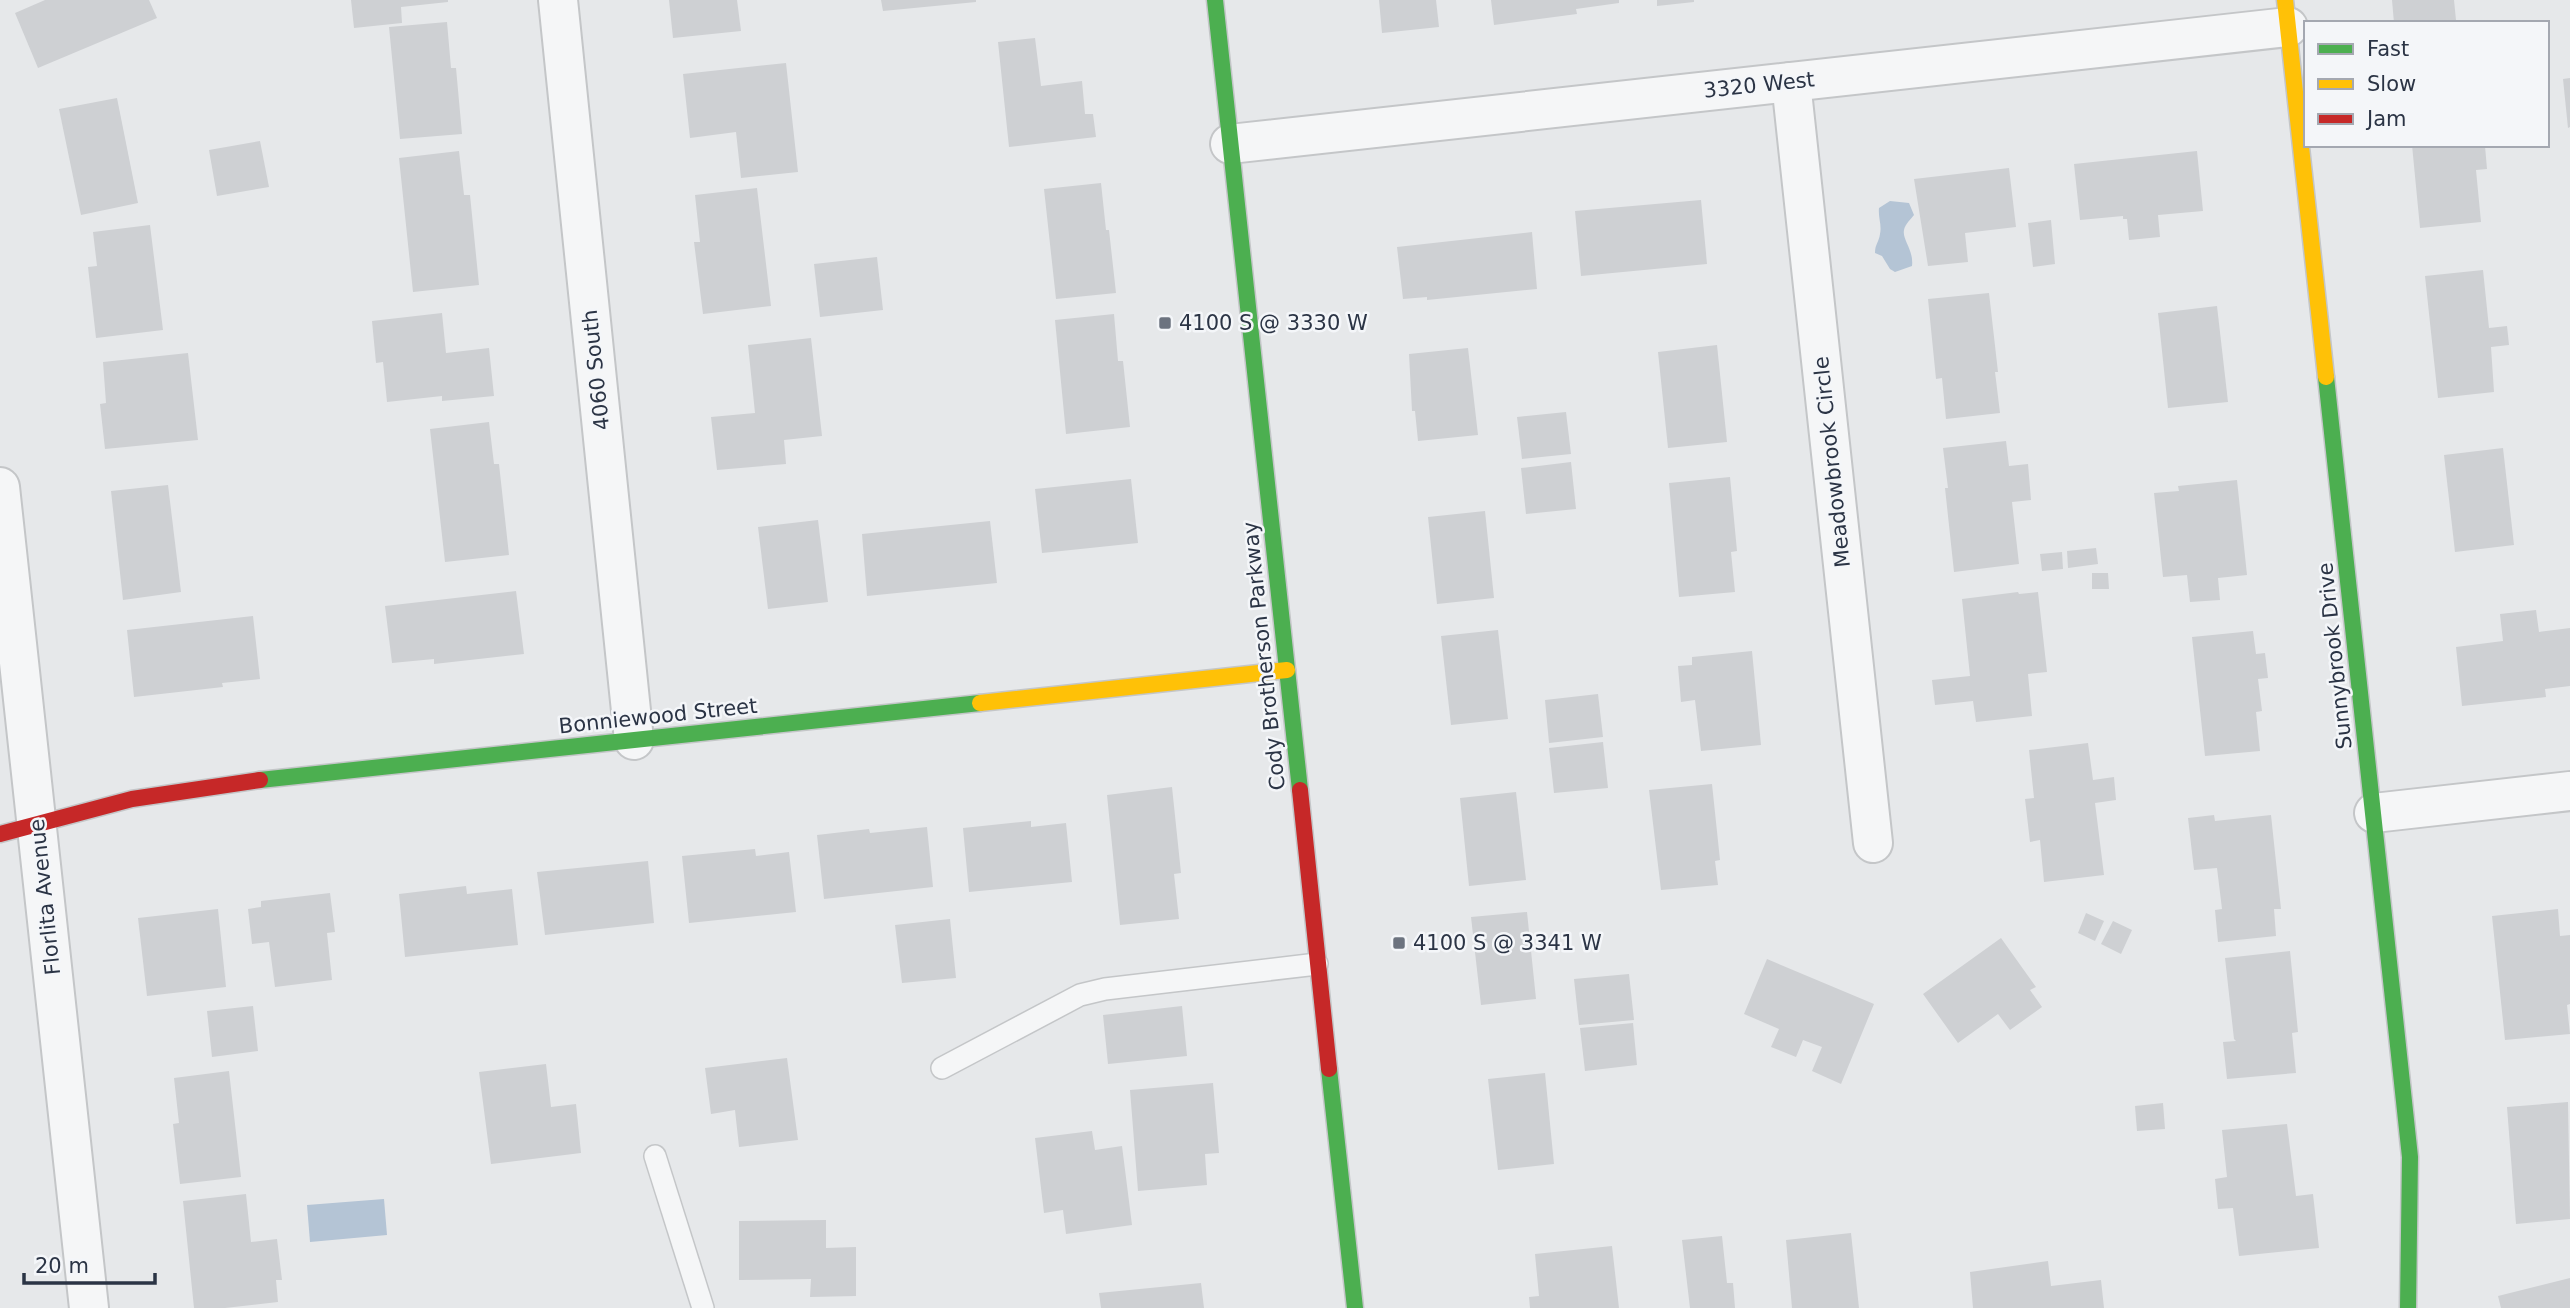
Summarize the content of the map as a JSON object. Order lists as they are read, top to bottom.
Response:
{
  "streets": {
    "street": [
      "3320 West",
      "4060 South",
      "Meadowbrook Circle",
      "Cody Brotherson Parkway",
      "Sunnybrook Drive",
      "Bonniewood Street",
      "Florlita Avenue"
    ]
  },
  "crossings": [
    ["3320 West", "Meadowbrook Circle"],
    ["3320 West", "Cody Brotherson Parkway"],
    ["3320 West", "Sunnybrook Drive"],
    ["4060 South", "Bonniewood Street"],
    ["Cody Brotherson Parkway", "Bonniewood Street"],
    ["Bonniewood Street", "Florlita Avenue"]
  ],
  "places": {
    "transit": ["4100 S @ 3330 W", "4100 S @ 3341 W"]
  },
  "legend": ["Fast", "Slow", "Jam"],
  "scale_bar": "20 m"
}
